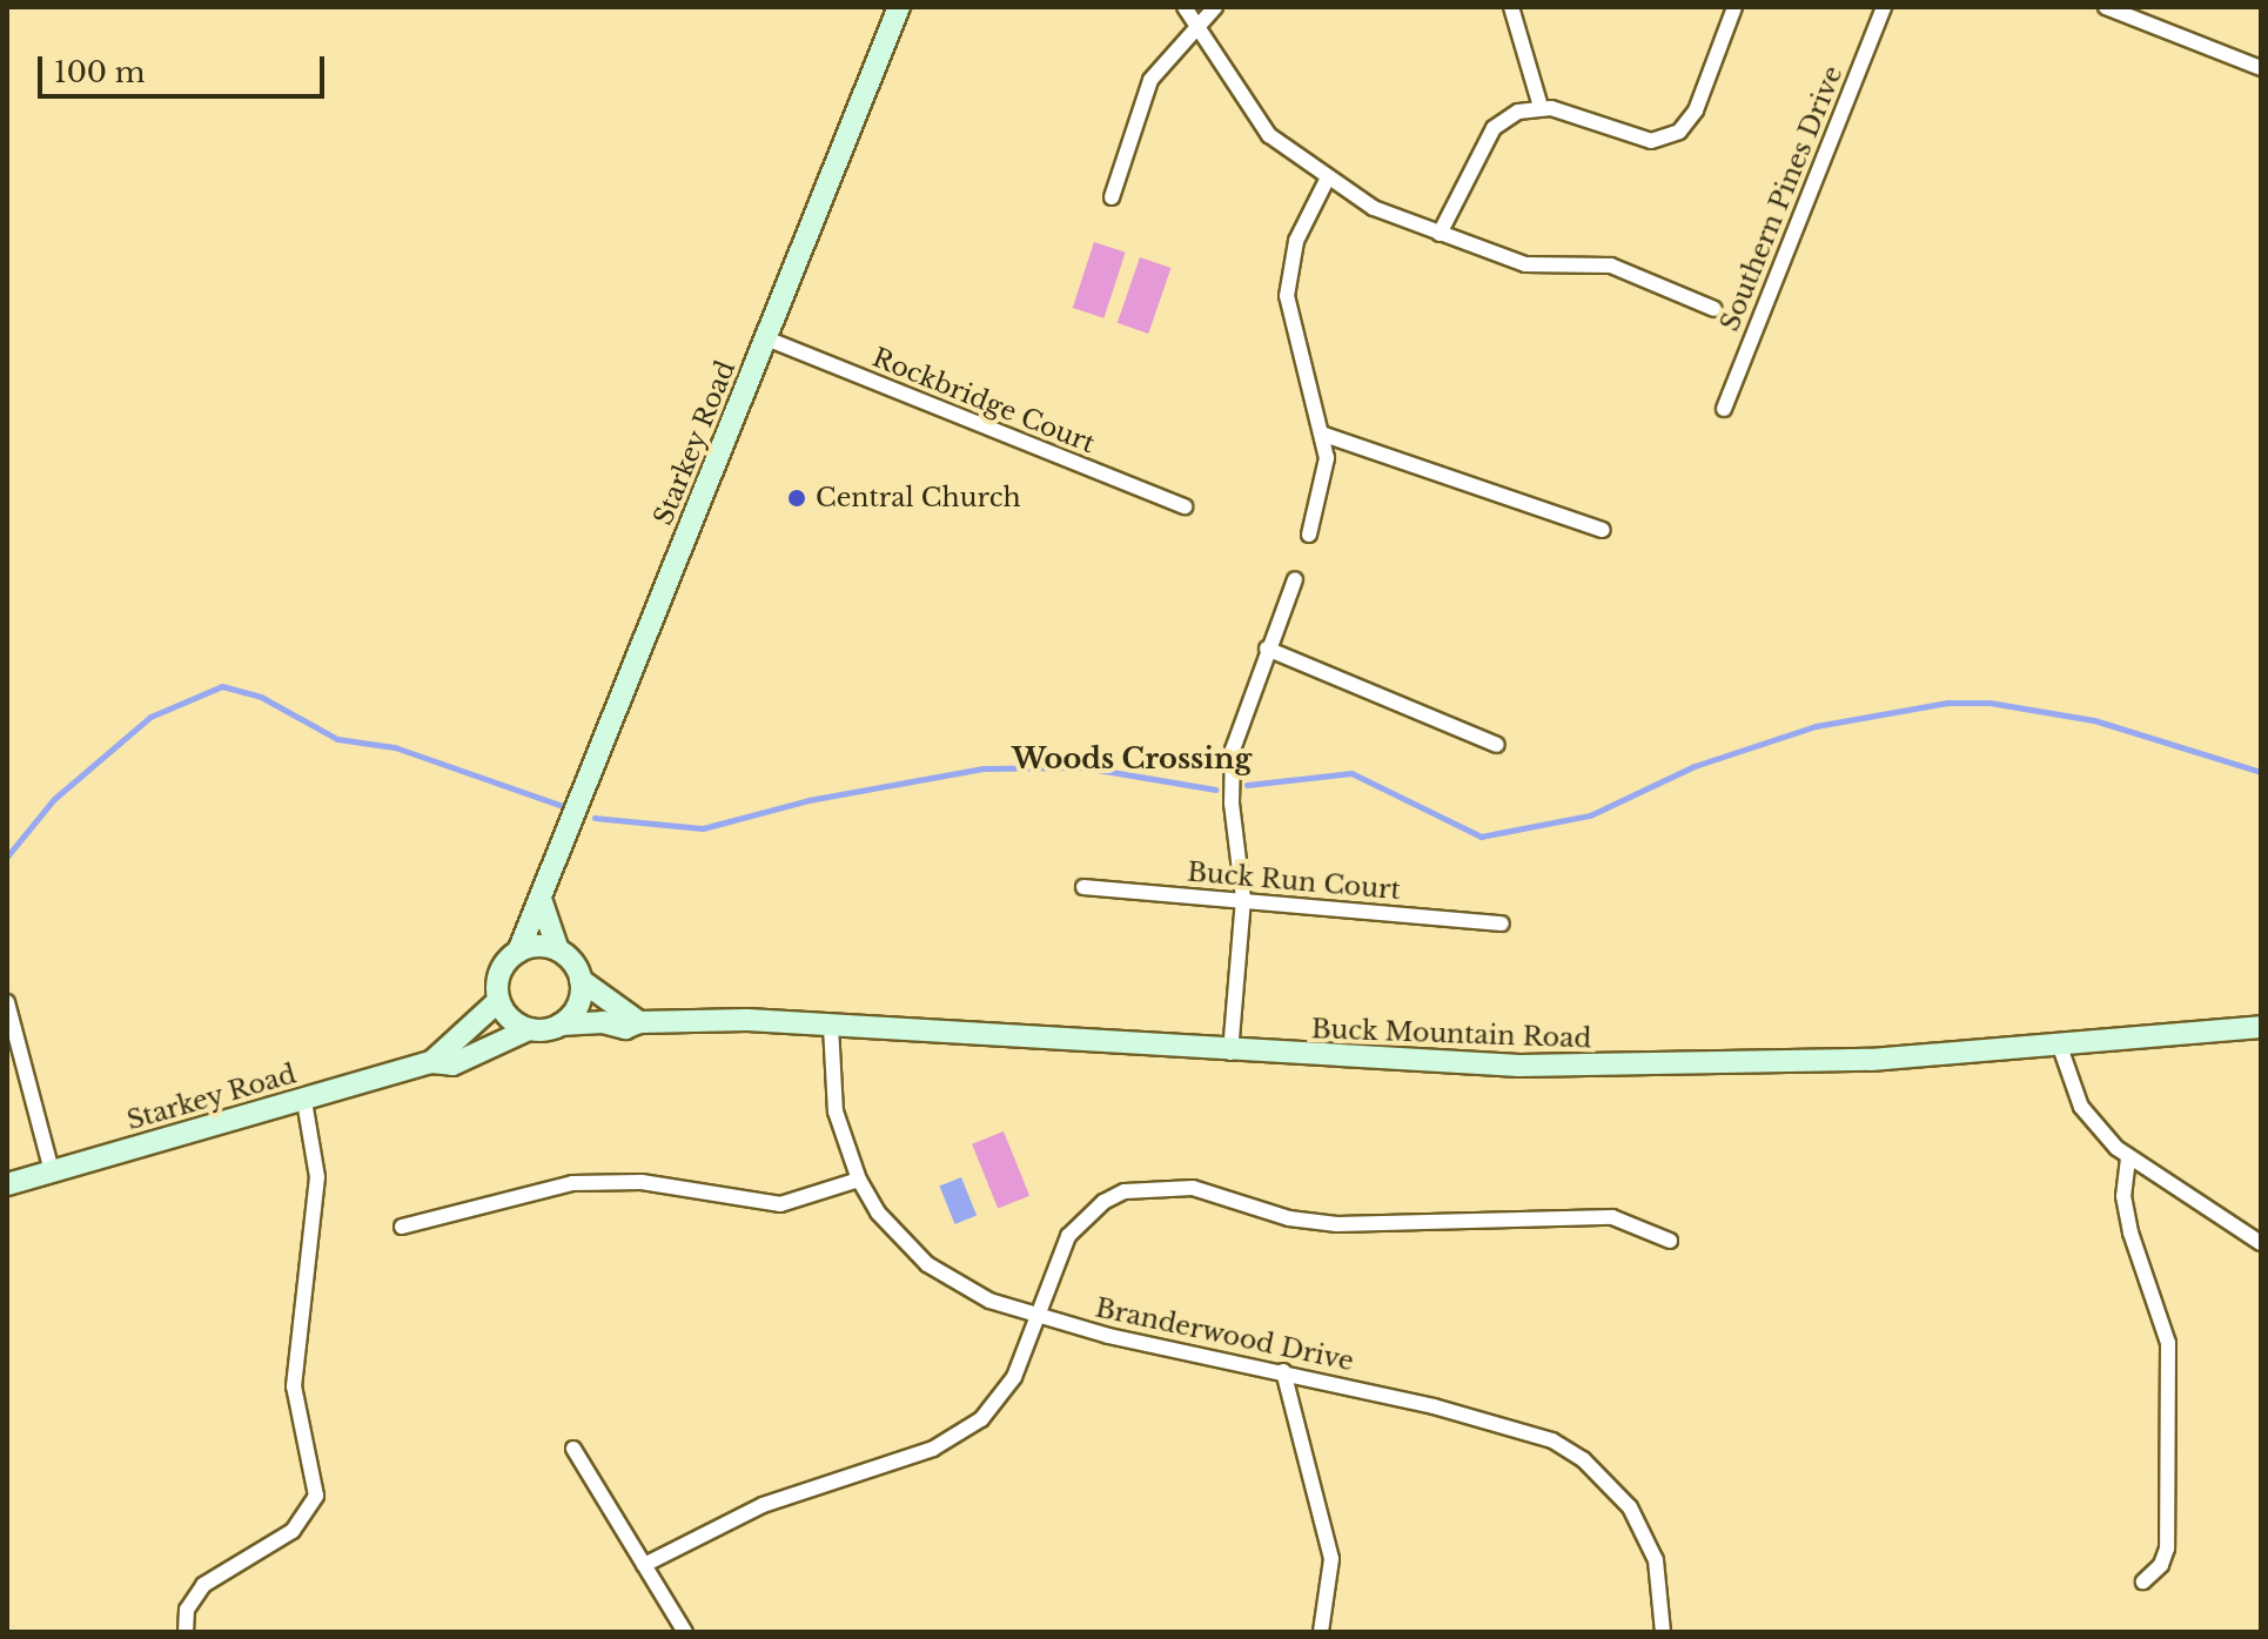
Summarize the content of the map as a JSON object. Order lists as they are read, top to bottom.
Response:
{
  "streets": {
    "main road": ["Starkey Road", "Buck Mountain Road"],
    "street": [
      "Southern Pines Drive",
      "Rockbridge Court",
      "Buck Run Court",
      "Branderwood Drive"
    ]
  },
  "crossings": [
    ["Rockbridge Court", "Starkey Road"],
    ["Starkey Road", "Buck Mountain Road"],
    ["Buck Mountain Road", "Branderwood Drive"]
  ],
  "districts": ["Woods Crossing"],
  "places": ["Central Church"],
  "scale_bar": "100 m"
}
